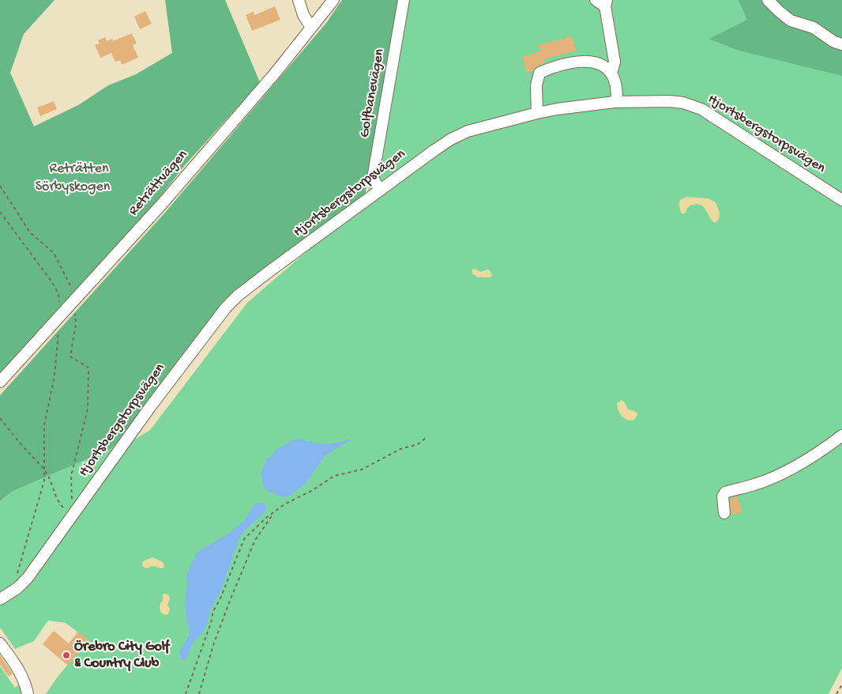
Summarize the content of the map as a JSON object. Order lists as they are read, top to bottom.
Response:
{
  "streets": {
    "street": ["Golfbanevägen", "Hjortsbergstorpsvägen", "Reträttvägen"]
  },
  "crossings": [
    ["Golfbanevägen", "Hjortsbergstorpsvägen"]
  ],
  "parks": ["Reträtten", "Sörbyskogen"],
  "places": ["Örebro City Golf & Country Club"]
}
